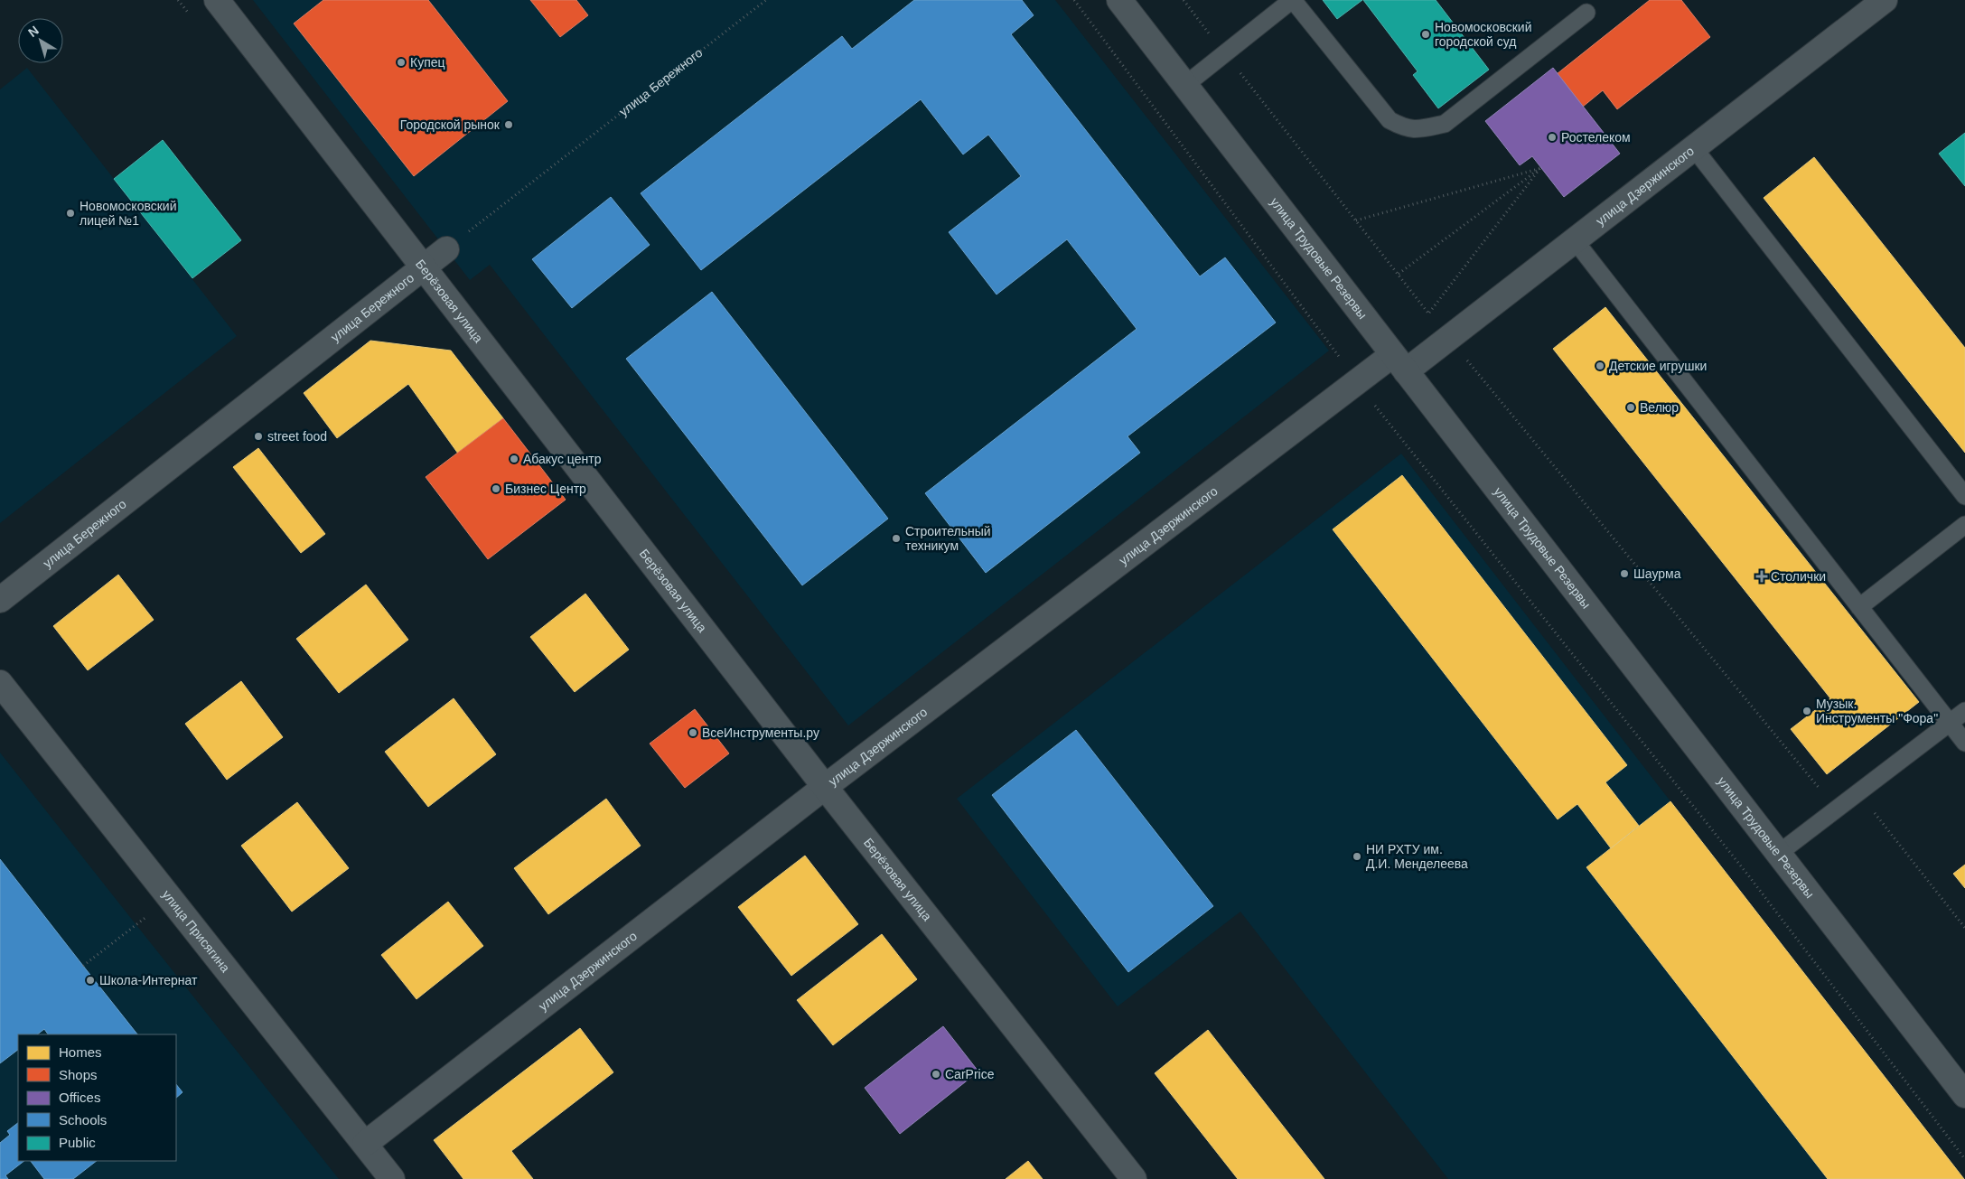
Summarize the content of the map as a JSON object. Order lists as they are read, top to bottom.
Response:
{
  "streets": {
    "street": [
      "улица Бережного",
      "улица Дзержинского",
      "улица Трудовые Резервы",
      "Берёзовая улица",
      "улица Присягина"
    ]
  },
  "crossings": [
    ["улица Бережного", "Берёзовая улица"],
    ["улица Дзержинского", "улица Трудовые Резервы"],
    ["улица Дзержинского", "Берёзовая улица"],
    ["улица Дзержинского", "улица Присягина"]
  ],
  "places": {
    "other": [
      "Новомосковский городской суд",
      "Купец",
      "Городской рынок",
      "Ростелеком",
      "Новомосковский лицей №1",
      "Детские игрушки",
      "Велюр",
      "street food",
      "Абакус центр",
      "Бизнес Центр",
      "Строительный техникум",
      "Шаурма",
      "Музык. Инструменты \"Фора\"",
      "ВсеИнструменты.ру",
      "НИ РХТУ им. Д.И. Менделеева",
      "Школа-Интернат",
      "CarPrice"
    ],
    "health": ["Столички"]
  },
  "legend": [
    "Homes",
    "Shops",
    "Offices",
    "Schools",
    "Public"
  ],
  "north": "top left"
}
